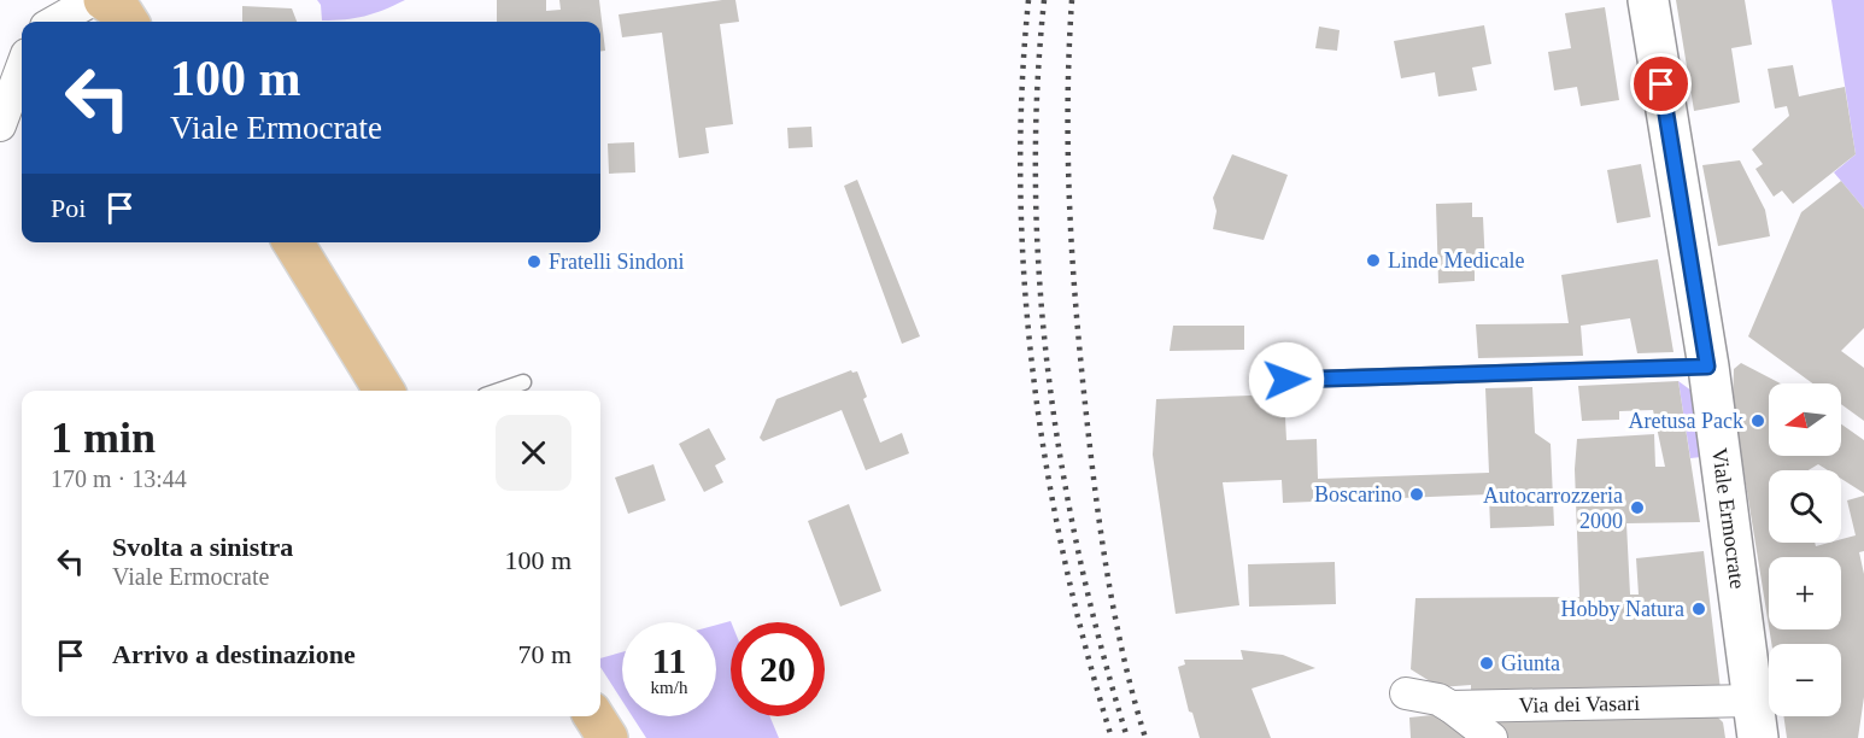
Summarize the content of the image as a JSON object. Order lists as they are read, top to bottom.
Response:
{
  "streets": {
    "main road": ["Viale Ermocrate"],
    "street": ["Via dei Vasari"]
  },
  "crossings": [
    ["Viale Ermocrate", "Via dei Vasari"]
  ],
  "places": [
    "Linde Medicale",
    "Fratelli Sindoni",
    "Aretusa Pack",
    "Boscarino",
    "Autocarrozzeria 2000",
    "Hobby Natura",
    "Giunta"
  ],
  "north": "left",
  "page": {
    "turn": ["100 m", "Viale Ermocrate"],
    "then": "Poi",
    "map_buttons": ["+", "−"],
    "heading": ["1 min", "170 m · 13:44"],
    "list": [
      {
        "name": "Svolta a sinistra",
        "note": "Viale Ermocrate",
        "value": "100 m"
      },
      {
        "name": "Arrivo a destinazione",
        "value": "70 m"
      }
    ],
    "speed": "11 km/h",
    "limit": "20"
  }
}
